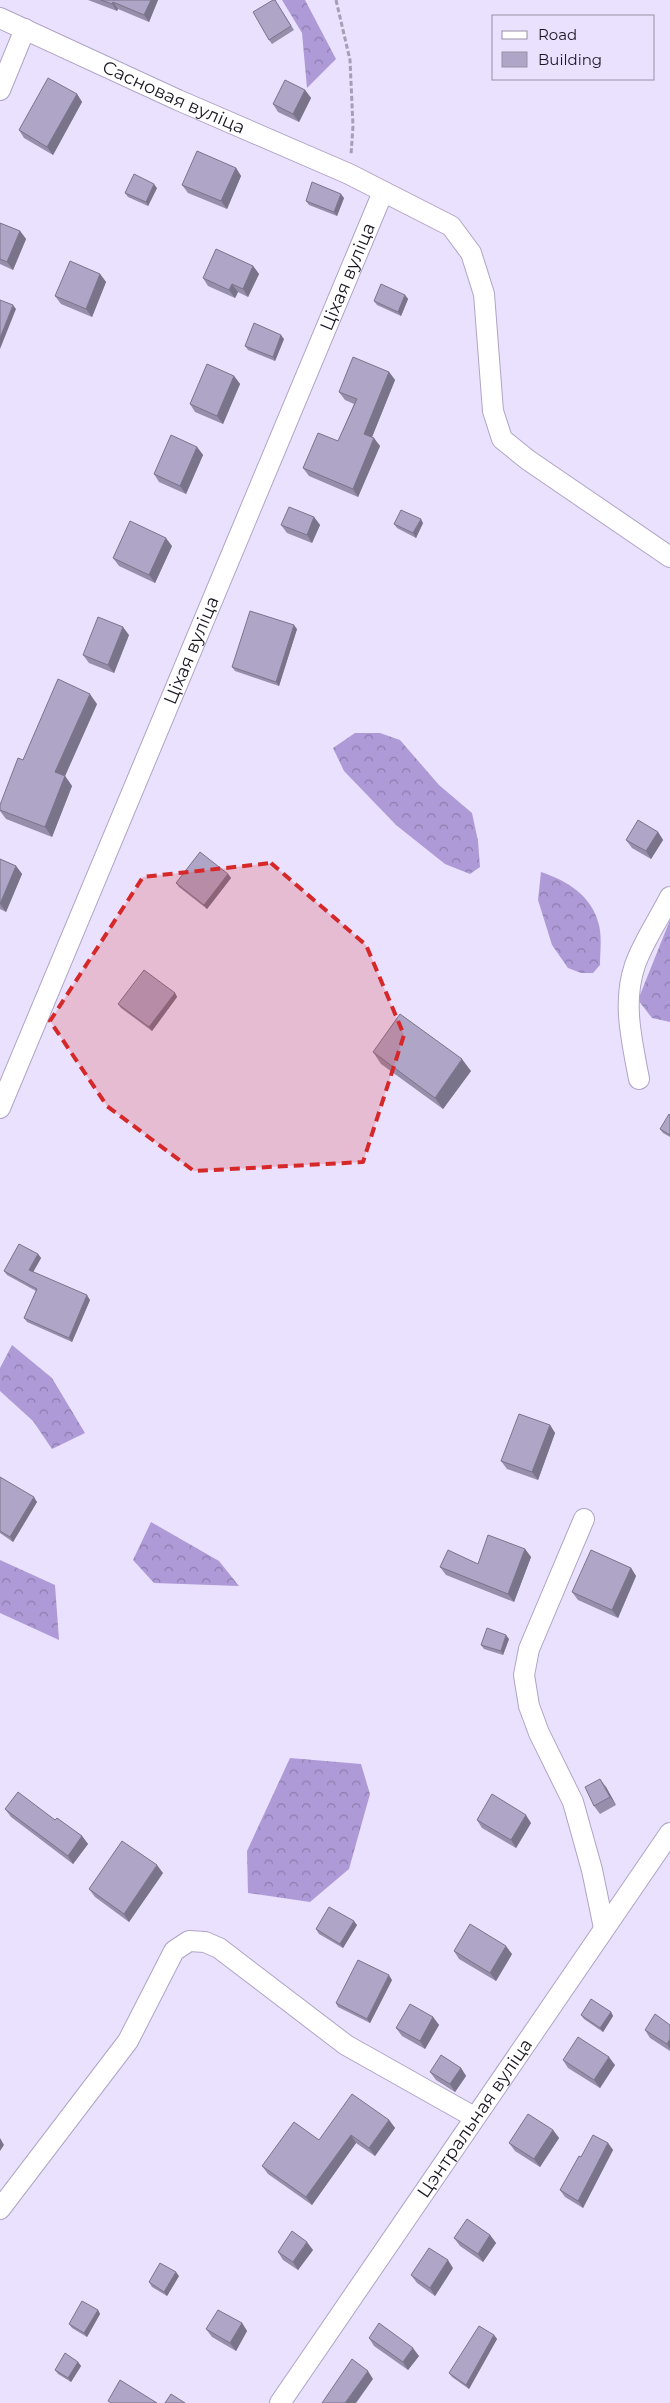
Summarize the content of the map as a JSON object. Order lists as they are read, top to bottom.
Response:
{
  "streets": {
    "street": ["Сасновая вуліца", "Ціхая вуліца", "Цэнтральная вуліца"]
  },
  "crossings": [
    ["Сасновая вуліца", "Ціхая вуліца"]
  ],
  "legend": ["Road", "Building"]
}
